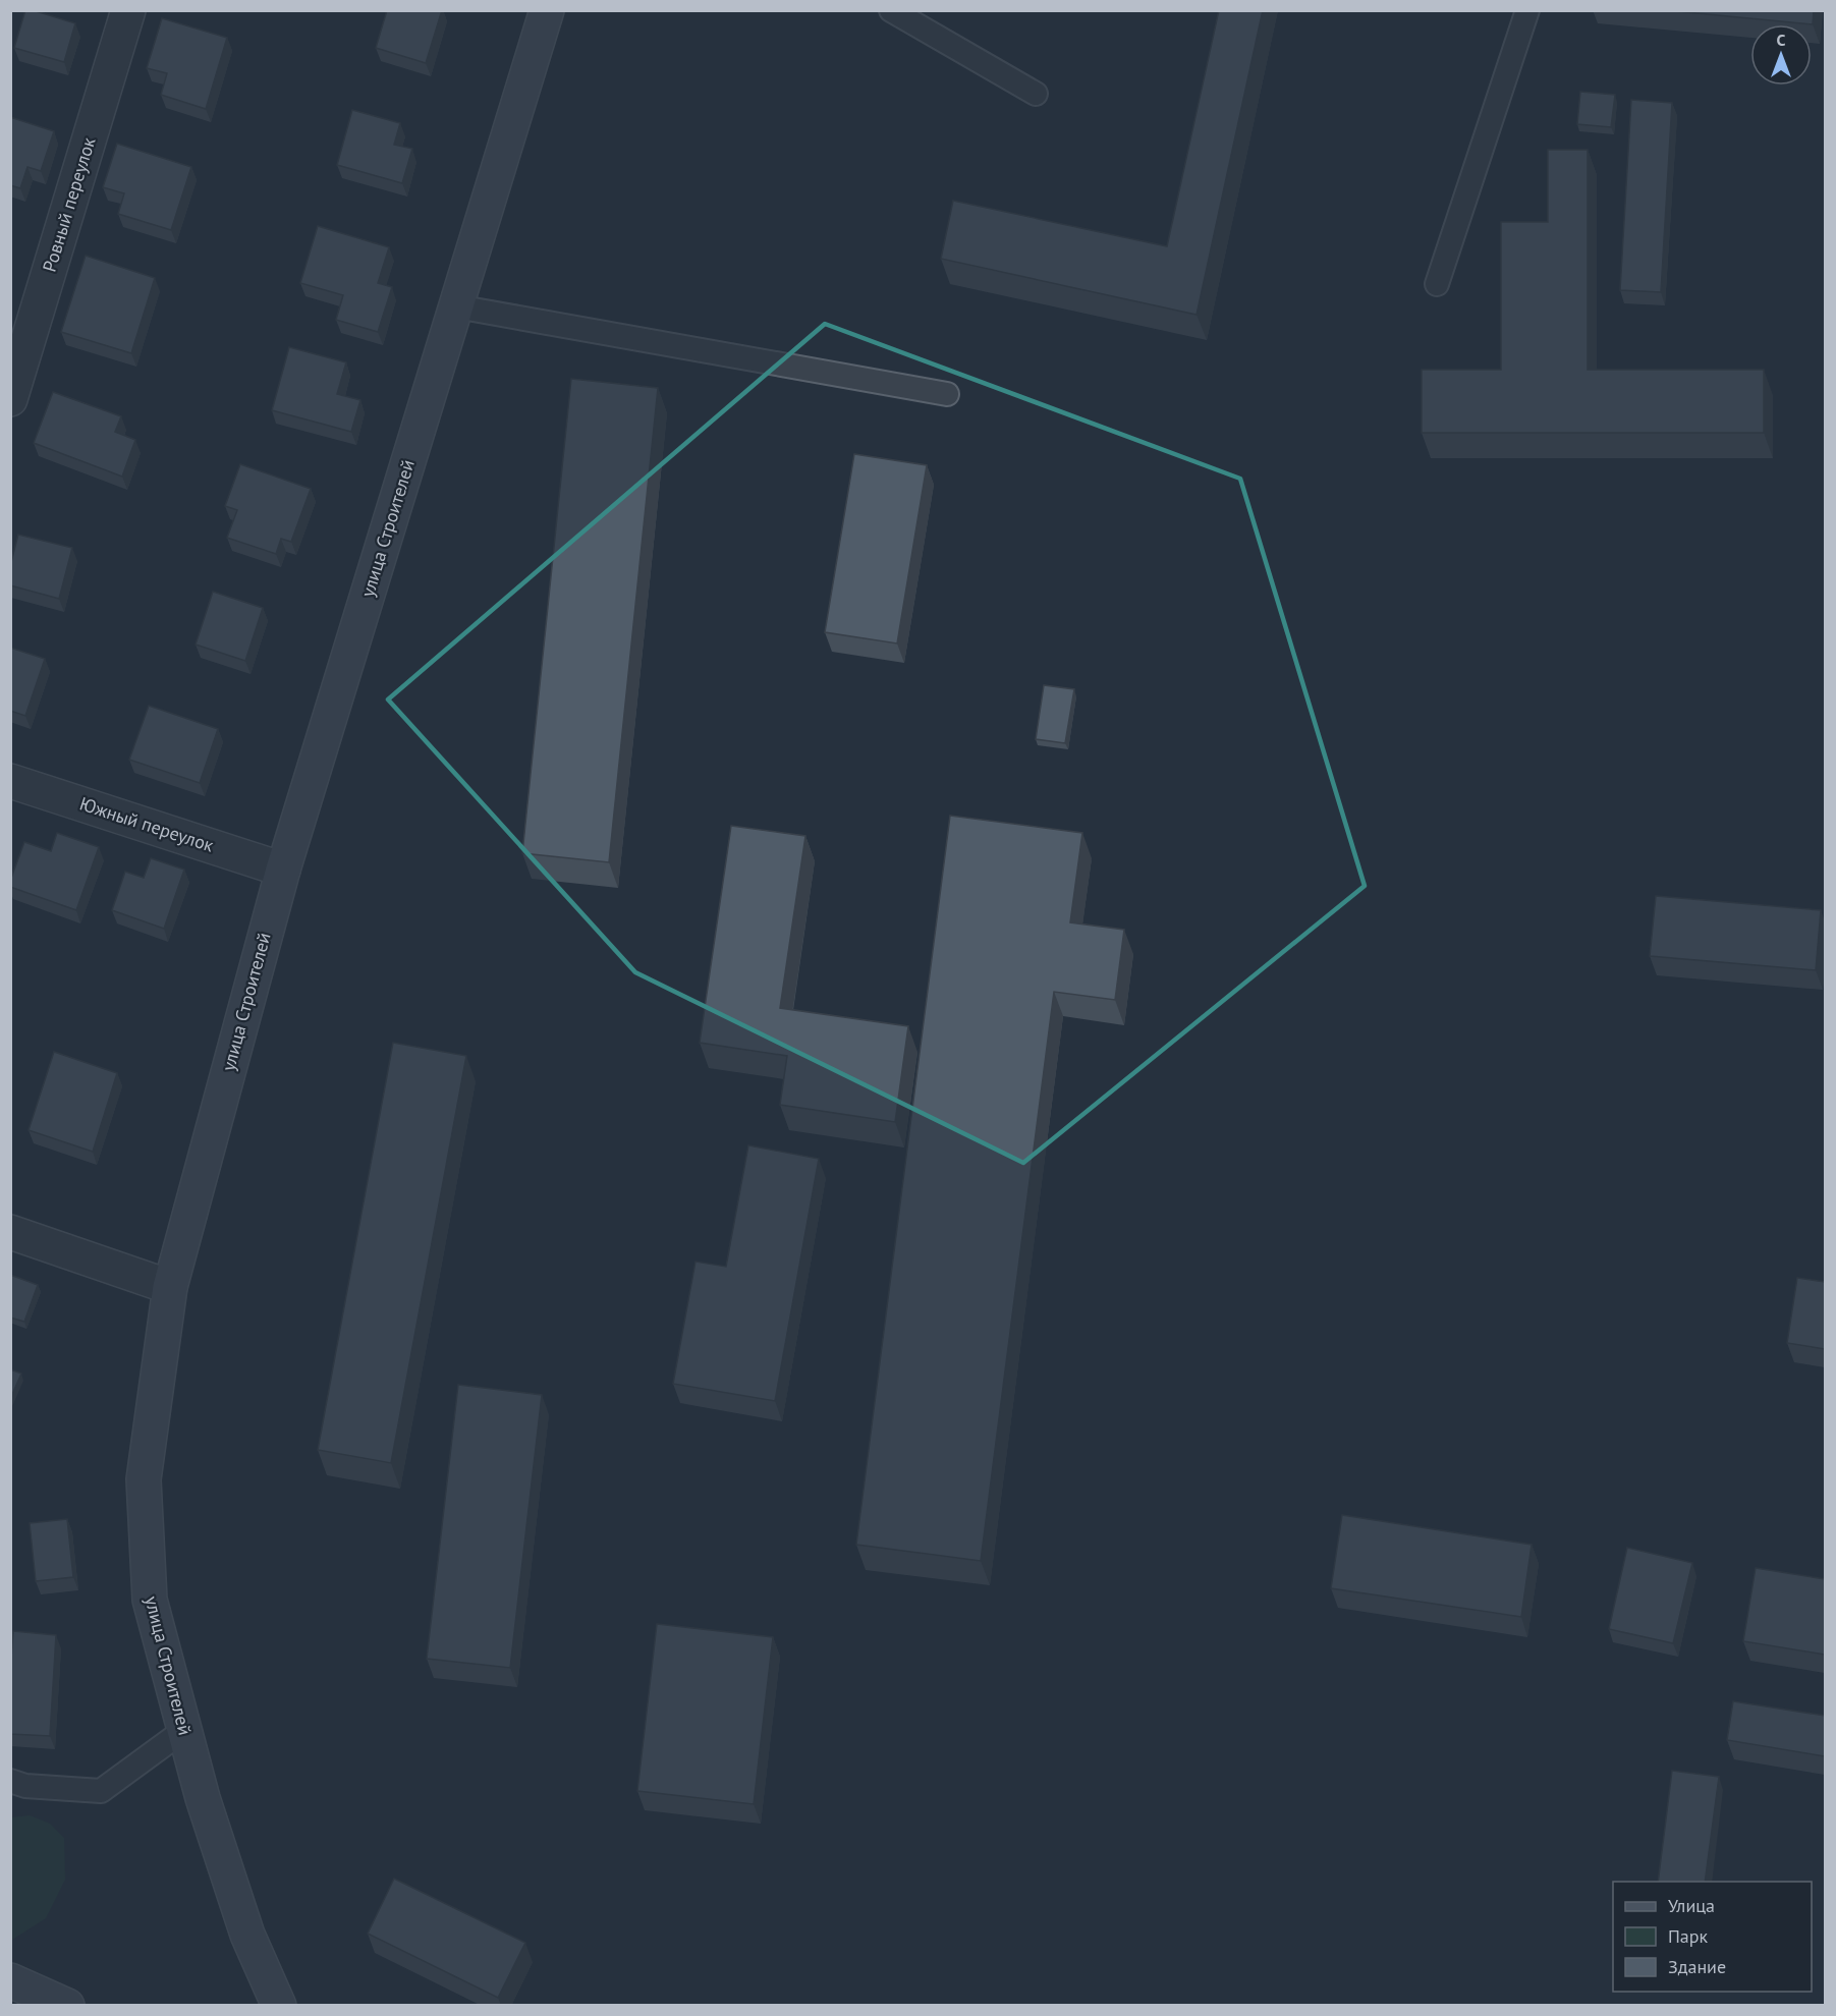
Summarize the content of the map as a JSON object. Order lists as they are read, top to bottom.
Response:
{
  "streets": {
    "street": ["Ровный переулок", "улица Строителей", "Южный переулок"]
  },
  "crossings": [
    ["улица Строителей", "Южный переулок"]
  ],
  "legend": ["Улица", "Парк", "Здание"],
  "north": "top"
}
